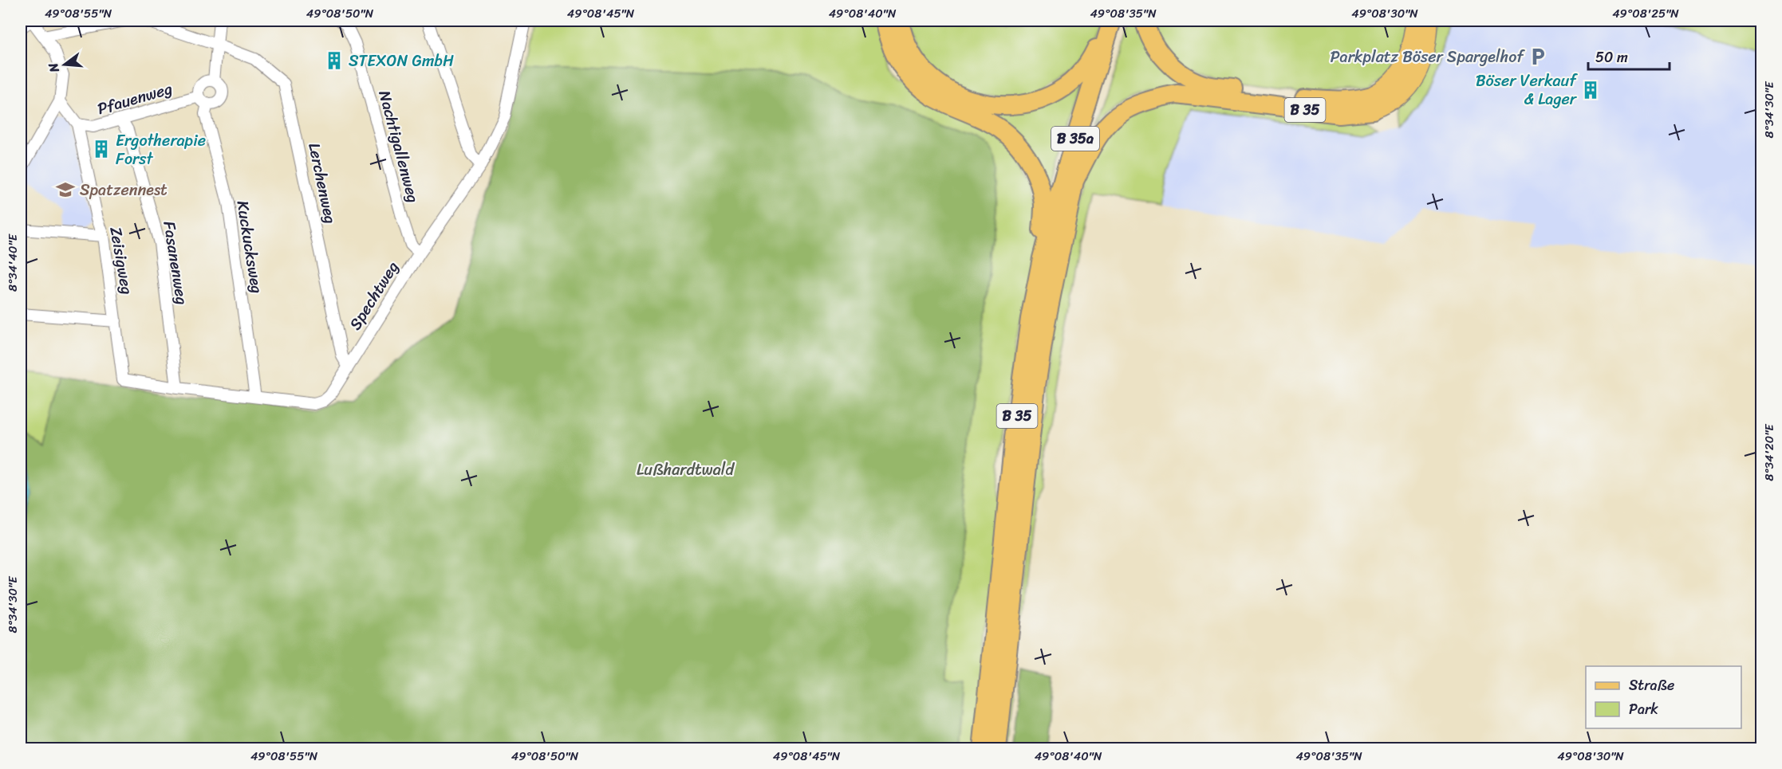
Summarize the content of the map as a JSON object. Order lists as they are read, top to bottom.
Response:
{
  "streets": {
    "highway": ["B 35", "B 35a"],
    "street": [
      "Pfauenweg",
      "Nachtigallenweg",
      "Lerchenweg",
      "Kuckucksweg",
      "Zeisigweg",
      "Fasanenweg",
      "Spechtweg"
    ]
  },
  "crossings": [
    ["Pfauenweg", "Kuckucksweg"],
    ["Pfauenweg", "Zeisigweg"],
    ["Pfauenweg", "Fasanenweg"],
    ["B 35", "B 35a"],
    ["Nachtigallenweg", "Spechtweg"],
    ["Lerchenweg", "Spechtweg"],
    ["Kuckucksweg", "Spechtweg"],
    ["Zeisigweg", "Spechtweg"],
    ["Fasanenweg", "Spechtweg"]
  ],
  "parks": ["Lußhardtwald"],
  "places": {
    "parking": ["Parkplatz Böser Spargelhof"],
    "building": ["STEXON GmbH", "Böser Verkauf & Lager", "Ergotherapie Forst"],
    "school or university": ["Spatzennest"]
  },
  "legend": ["Straße", "Park"],
  "scale_bar": "50 m",
  "north": "left",
  "coordinates": [
    "49°08'55\"N",
    "49°08'50\"N",
    "49°08'45\"N",
    "49°08'40\"N",
    "49°08'35\"N",
    "49°08'30\"N",
    "49°08'25\"N",
    "8°34'30\"E",
    "8°34'40\"E",
    "8°34'20\"E"
  ]
}
